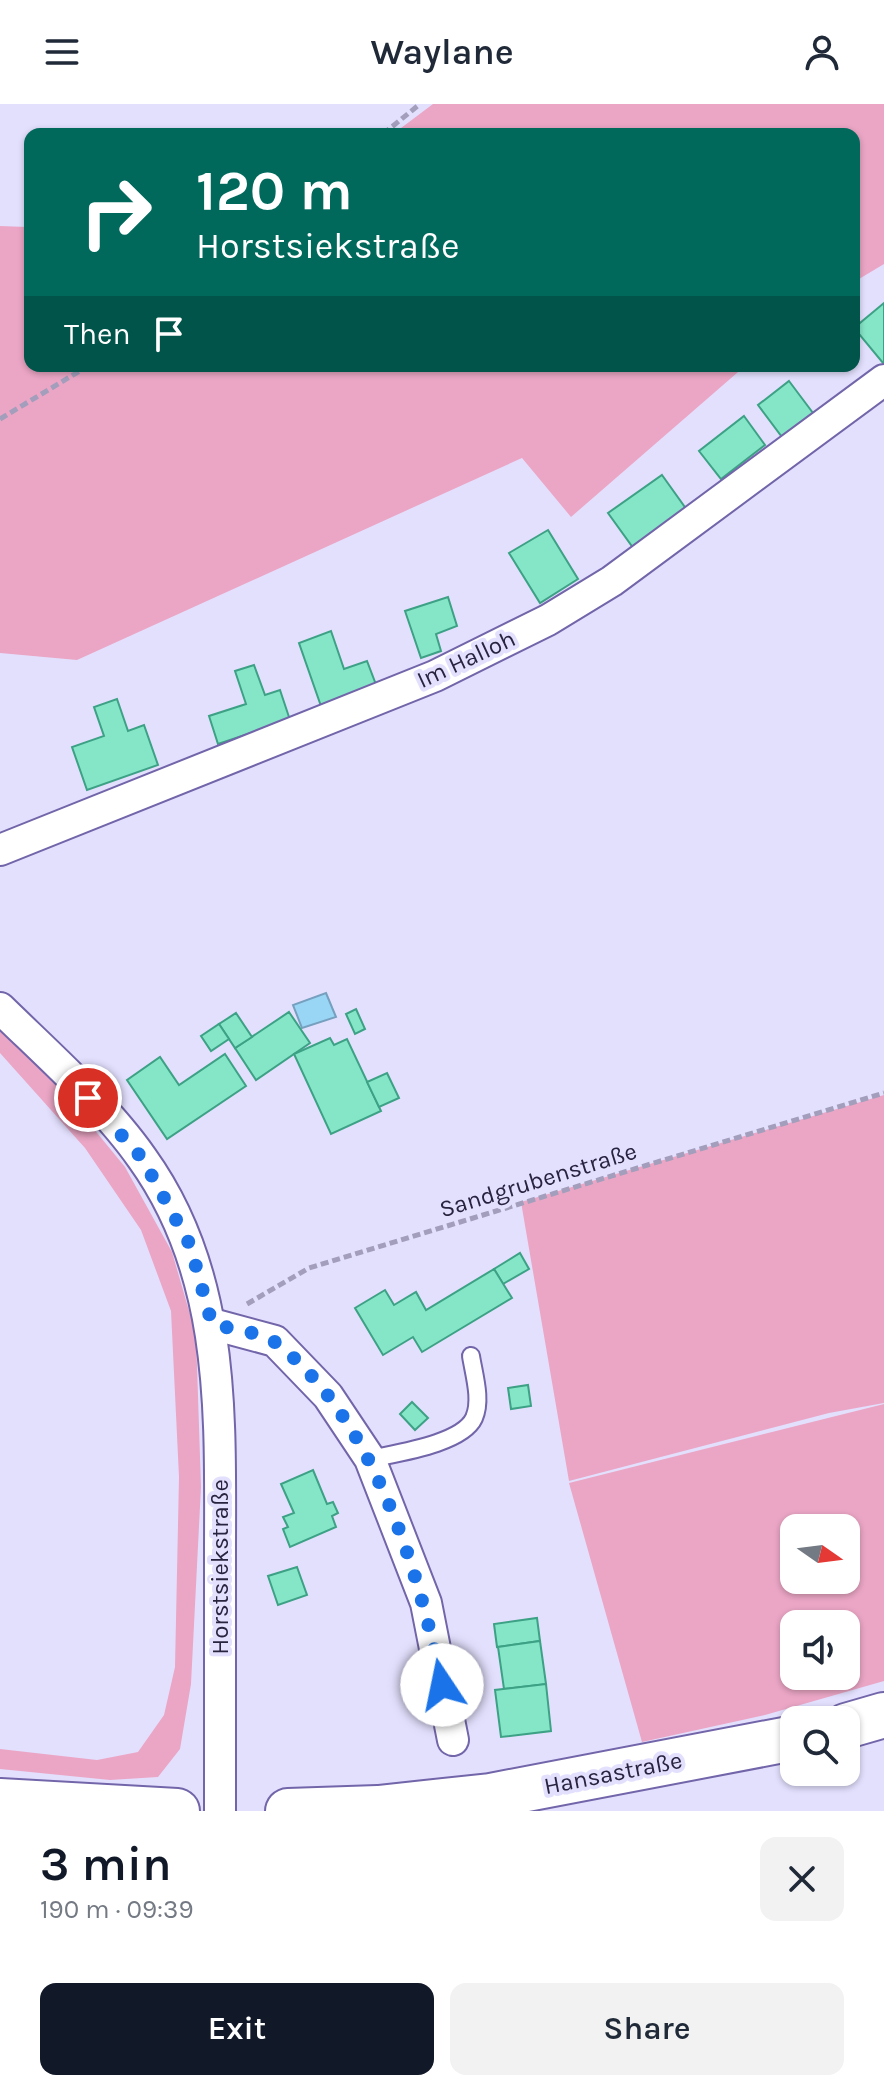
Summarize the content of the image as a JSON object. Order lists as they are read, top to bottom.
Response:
{
  "streets": {
    "main road": ["Hansastraße"],
    "street": ["Im Halloh", "Horstsiekstraße"],
    "path": ["Sandgrubenstraße"]
  },
  "crossings": [
    ["Sandgrubenstraße", "Horstsiekstraße"]
  ],
  "north": "right",
  "page": {
    "header": "Waylane",
    "turn": ["120 m", "Horstsiekstraße"],
    "then": "Then",
    "heading": ["3 min", "190 m · 09:39"],
    "buttons": ["Exit", "Share"]
  }
}
